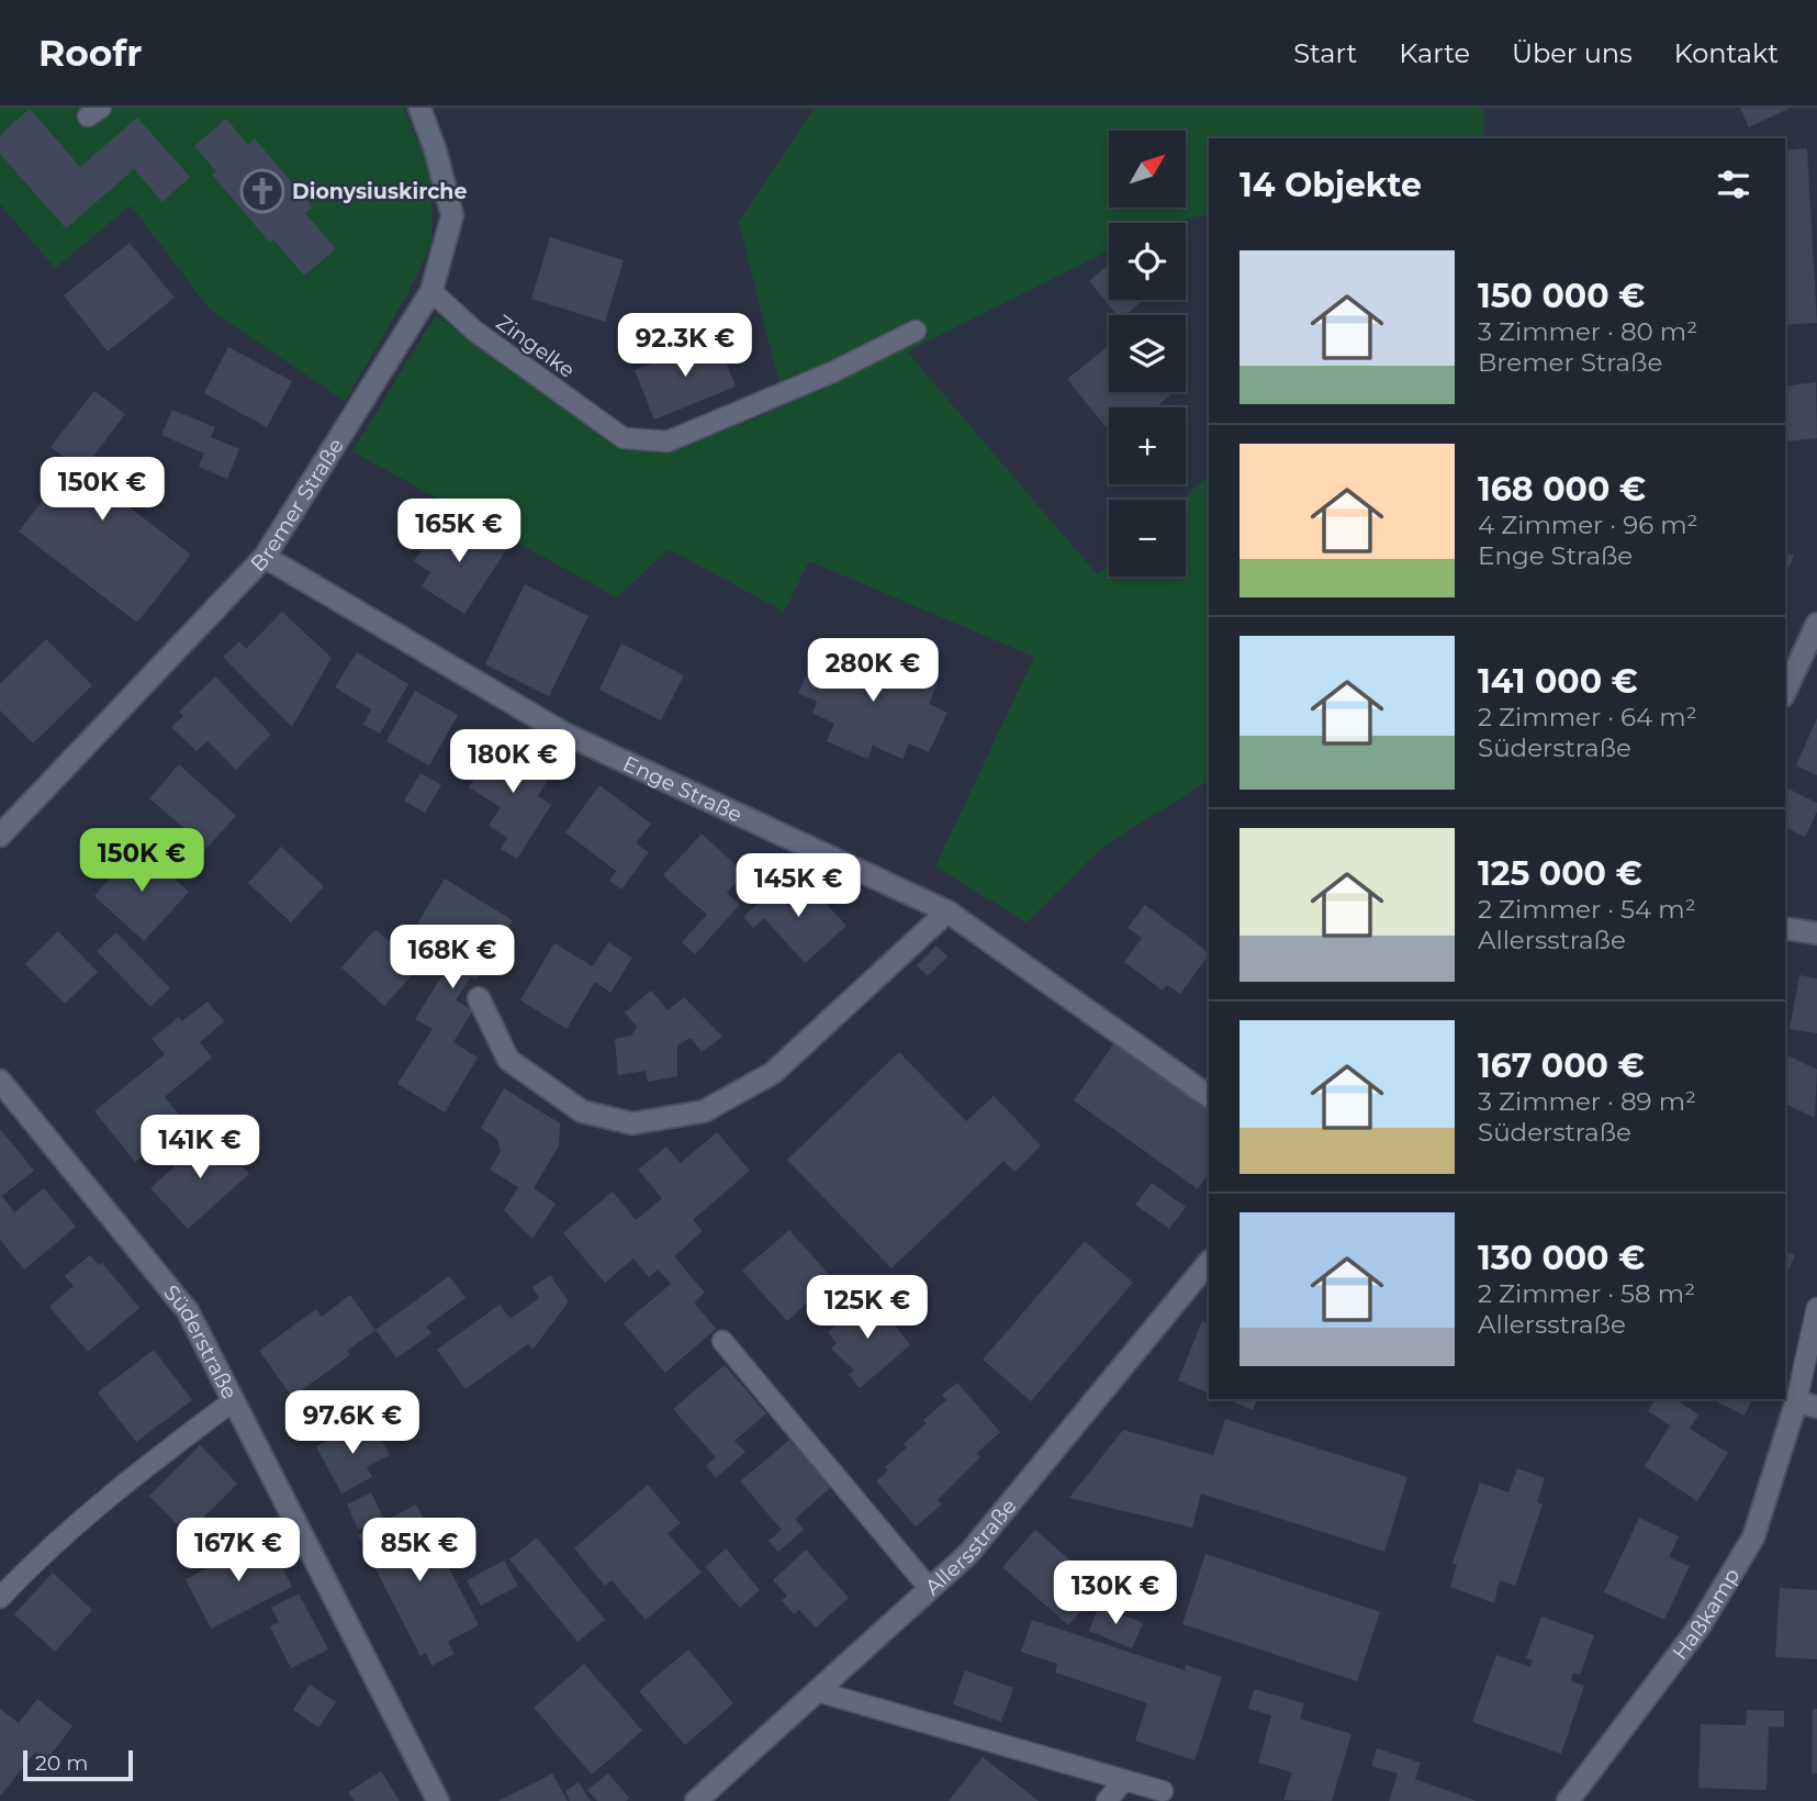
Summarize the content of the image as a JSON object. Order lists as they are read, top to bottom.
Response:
{
  "streets": {
    "street": [
      "Bremer Straße",
      "Enge Straße",
      "Süderstraße",
      "Allersstraße",
      "Haßkamp"
    ],
    "lane": ["Zingelke"]
  },
  "crossings": [
    ["Zingelke", "Bremer Straße"],
    ["Bremer Straße", "Enge Straße"]
  ],
  "places": {
    "church": ["Dionysiuskirche"]
  },
  "scale_bar": "20 m",
  "north": "top right",
  "page": {
    "header": "Roofr",
    "nav": [
      "Start",
      "Karte",
      "Über uns",
      "Kontakt"
    ],
    "map_buttons": ["+", "−"],
    "heading": "14 Objekte",
    "list": [
      {
        "name": "150 000 €",
        "note": "3 Zimmer · 80 m² · Bremer Straße"
      },
      {
        "name": "168 000 €",
        "note": "4 Zimmer · 96 m² · Enge Straße"
      },
      {
        "name": "141 000 €",
        "note": "2 Zimmer · 64 m² · Süderstraße"
      },
      {
        "name": "125 000 €",
        "note": "2 Zimmer · 54 m² · Allersstraße"
      },
      {
        "name": "167 000 €",
        "note": "3 Zimmer · 89 m² · Süderstraße"
      },
      {
        "name": "130 000 €",
        "note": "2 Zimmer · 58 m² · Allersstraße"
      }
    ],
    "price": [
      "92.3K €",
      "150K €",
      "165K €",
      "280K €",
      "180K €",
      "150K €",
      "145K €",
      "168K €",
      "141K €",
      "125K €",
      "97.6K €",
      "167K €",
      "85K €",
      "130K €"
    ],
    "scale": "20 m"
  }
}
